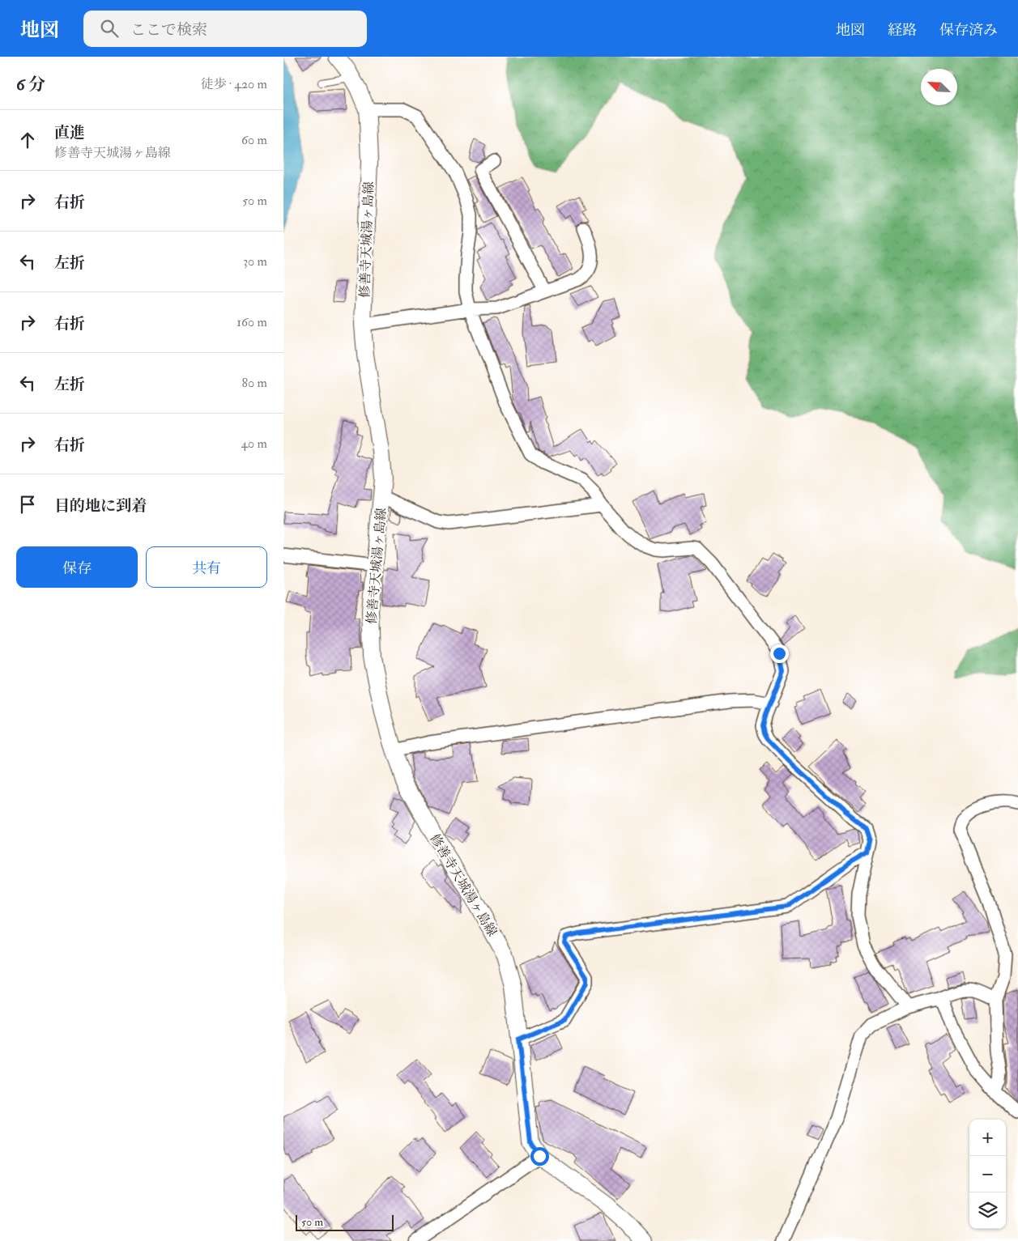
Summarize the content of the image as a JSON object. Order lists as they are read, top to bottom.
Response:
{
  "streets": {
    "main road": ["修善寺天城湯ヶ島線"]
  },
  "scale_bar": "50 m",
  "north": "top left",
  "page": {
    "header": "地図",
    "search": "ここで検索",
    "nav": ["地図", "経路", "保存済み"],
    "heading": ["6 分", "徒歩 · 420 m"],
    "list": [
      ["直進", "修善寺天城湯ヶ島線", "60 m"],
      ["右折", "50 m"],
      ["左折", "30 m"],
      ["右折", "160 m"],
      ["左折", "80 m"],
      ["右折", "40 m"],
      "目的地に到着"
    ],
    "buttons": ["保存", "共有"],
    "map_buttons": ["+", "−"],
    "scale": "50 m"
  }
}
